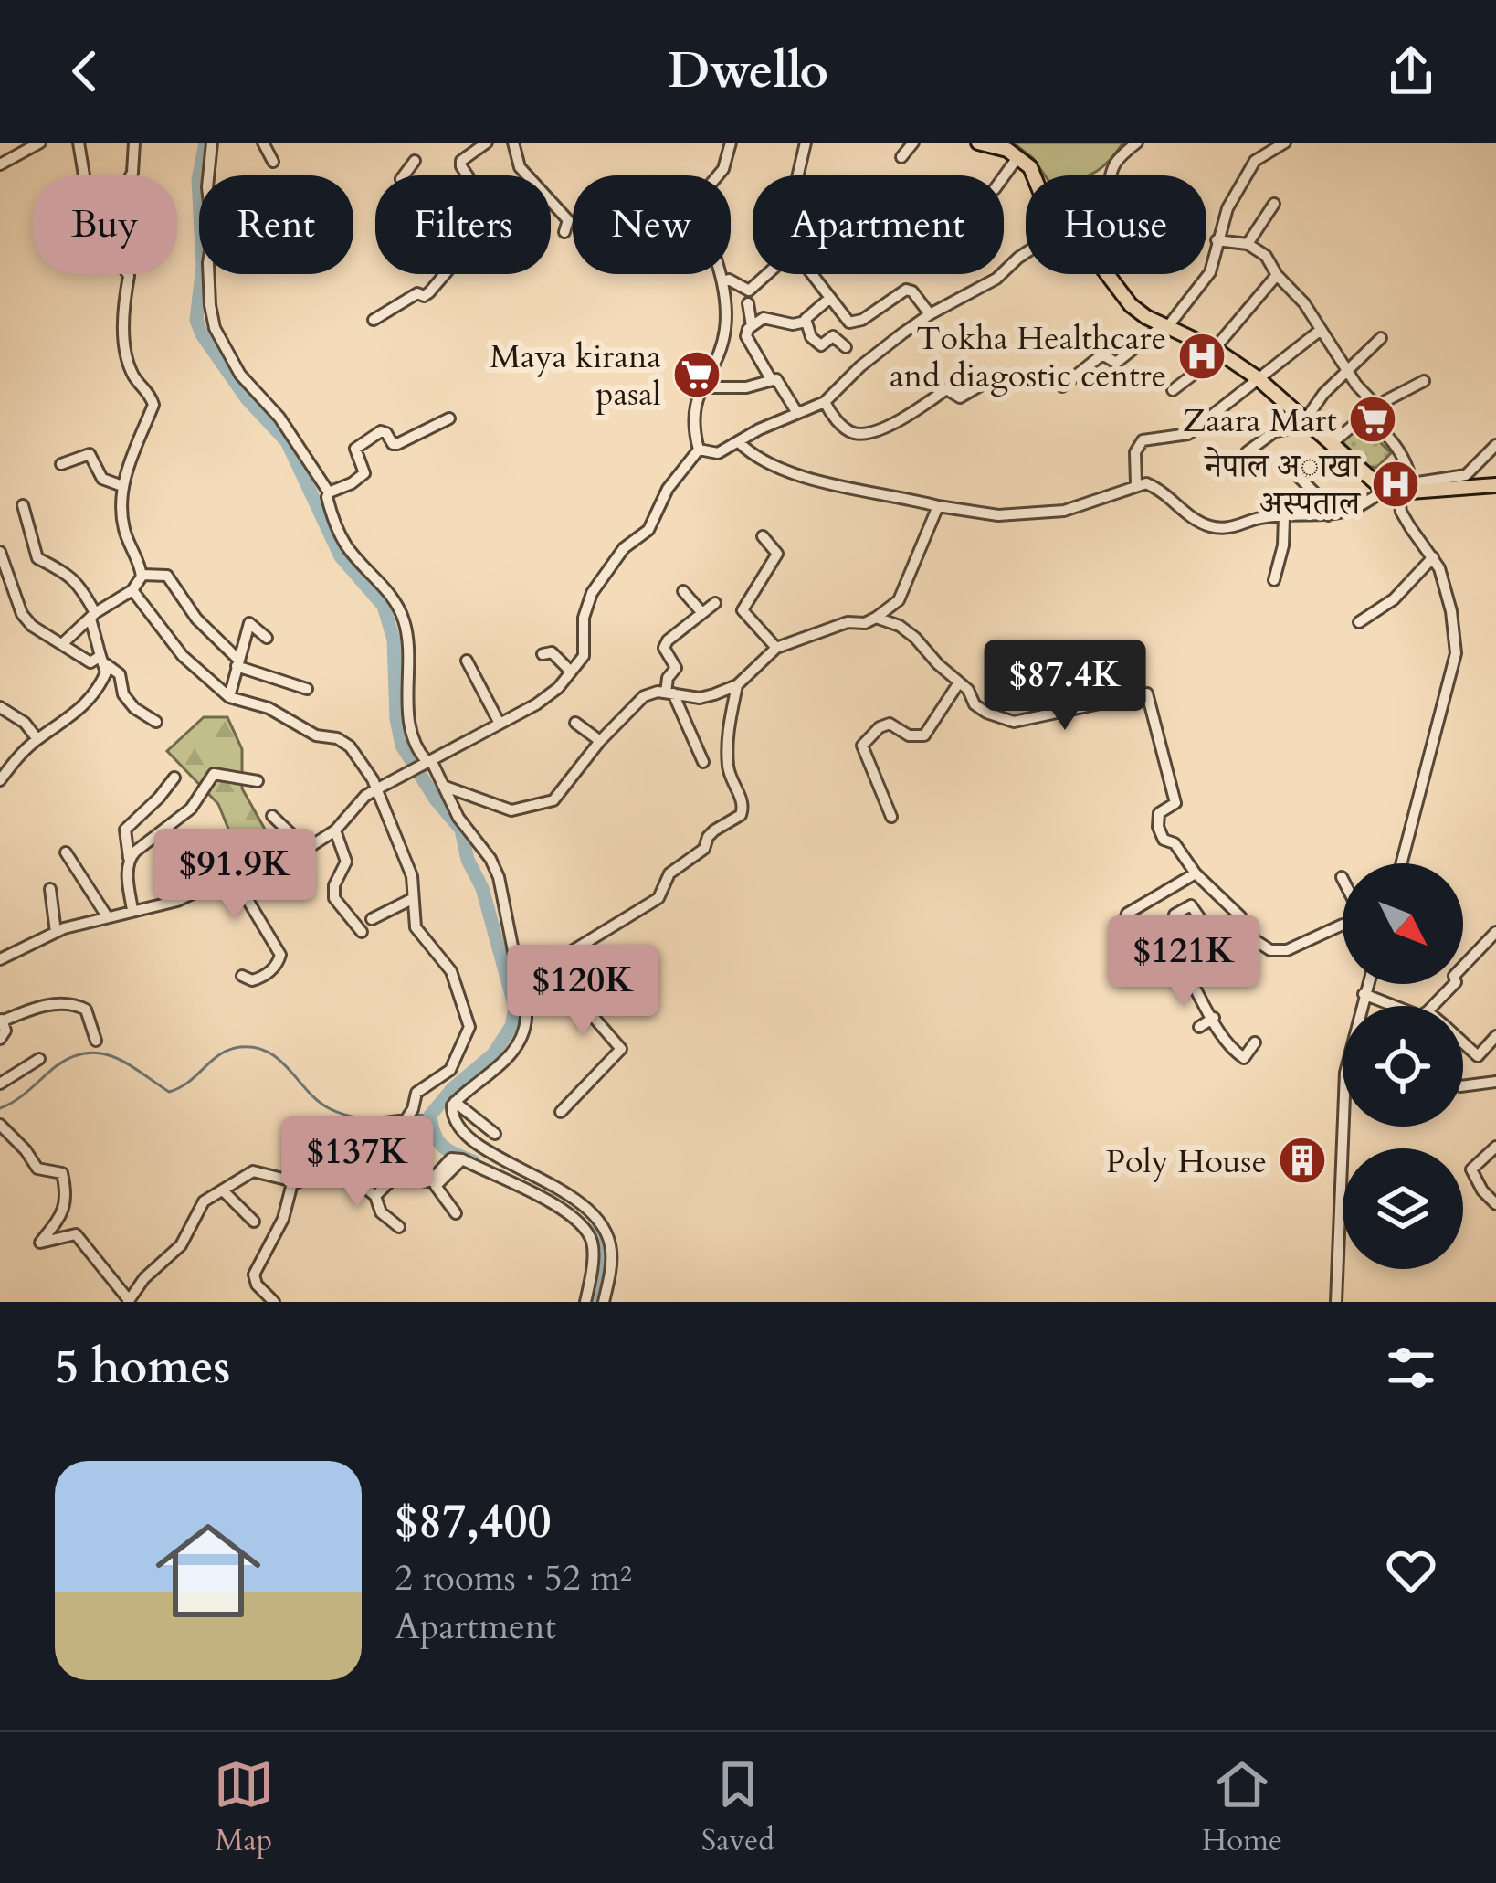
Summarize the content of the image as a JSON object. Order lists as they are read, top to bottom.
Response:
{
  "places": {
    "hospital": ["Tokha Healthcare and diagostic centre", "नेपाल अाखा अस्पताल"],
    "supermarket": ["Maya kirana pasal", "Zaara Mart"],
    "building": ["Poly House"]
  },
  "north": "bottom right",
  "page": {
    "header": "Dwello",
    "chip": [
      "Buy",
      "Rent",
      "Filters",
      "New",
      "Apartment",
      "House"
    ],
    "price": [
      "$87.4K",
      "$91.9K",
      "$121K",
      "$120K",
      "$137K"
    ],
    "heading": "5 homes",
    "list": [
      {
        "name": "$87,400",
        "note": "2 rooms · 52 m² · Apartment"
      }
    ],
    "tabs": ["Map", "Saved", "Home"]
  }
}
